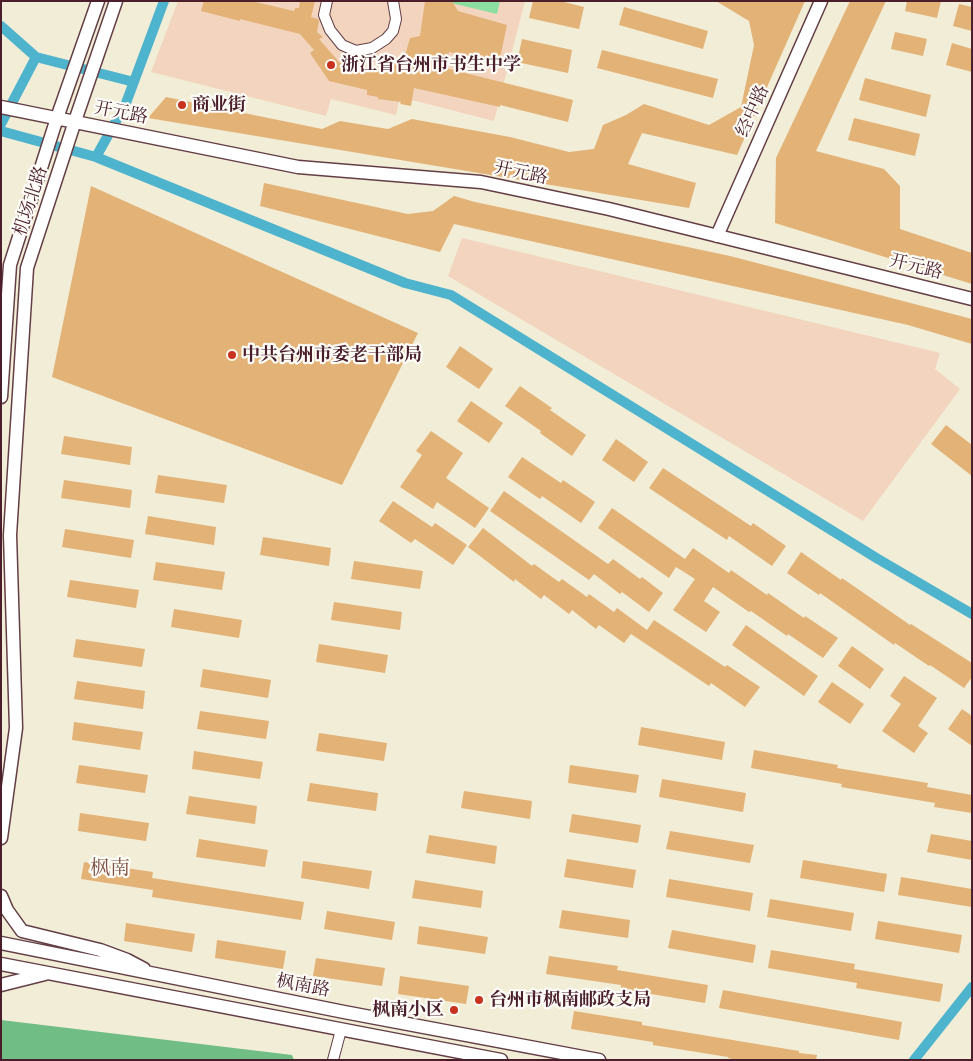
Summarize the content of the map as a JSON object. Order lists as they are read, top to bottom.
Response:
{
  "streets": {
    "main road": [
      "经中路",
      "开元路",
      "机场北路",
      "枫南路"
    ]
  },
  "crossings": [
    ["经中路", "开元路"],
    ["开元路", "机场北路"]
  ],
  "districts": ["枫南"],
  "places": [
    "浙江省台州市书生中学",
    "商业街",
    "中共台州市委老干部局",
    "台州市枫南邮政支局",
    "枫南小区"
  ]
}
